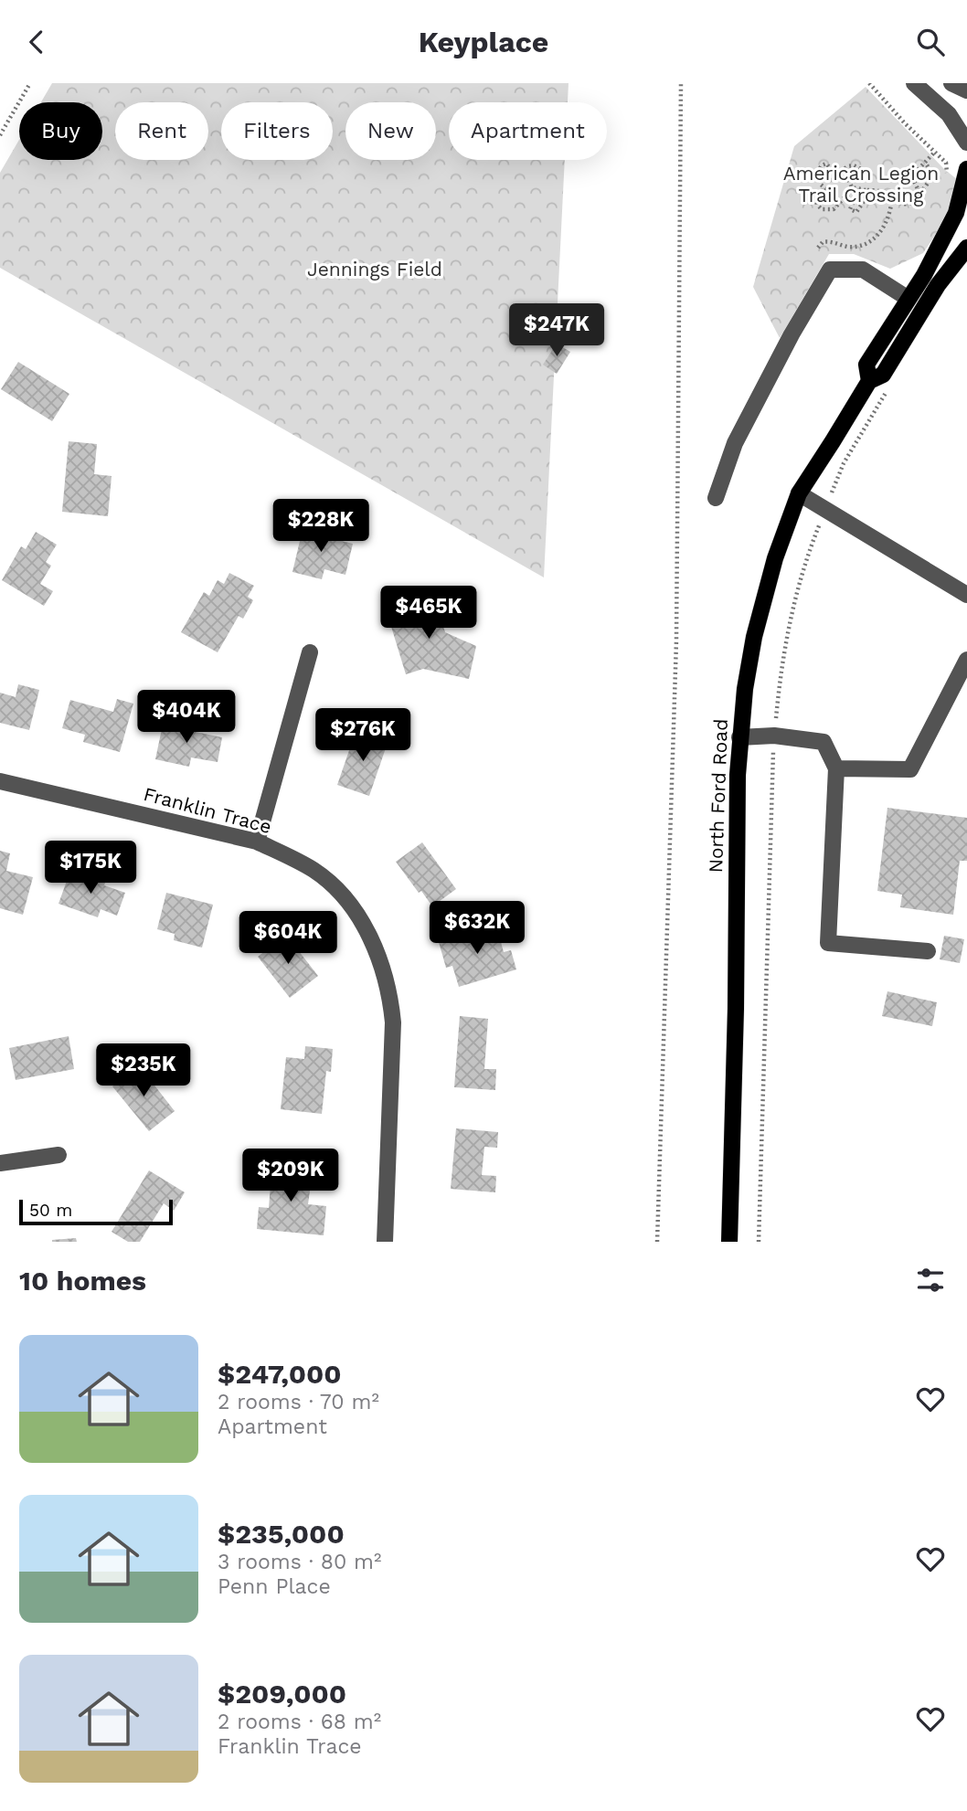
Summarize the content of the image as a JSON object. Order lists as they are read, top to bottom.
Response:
{
  "streets": {
    "main road": ["North Ford Road"],
    "street": ["Franklin Trace"]
  },
  "parks": ["American Legion Trail Crossing", "Jennings Field"],
  "scale_bar": "50 m",
  "page": {
    "header": "Keyplace",
    "chip": [
      "Buy",
      "Rent",
      "Filters",
      "New",
      "Apartment"
    ],
    "price": [
      "$247K",
      "$228K",
      "$465K",
      "$404K",
      "$276K",
      "$175K",
      "$632K",
      "$604K",
      "$235K",
      "$209K"
    ],
    "scale": "50 m",
    "heading": "10 homes",
    "list": [
      {
        "name": "$247,000",
        "note": "2 rooms · 70 m² · Apartment"
      },
      {
        "name": "$235,000",
        "note": "3 rooms · 80 m² · Penn Place"
      },
      {
        "name": "$209,000",
        "note": "2 rooms · 68 m² · Franklin Trace"
      }
    ]
  }
}
